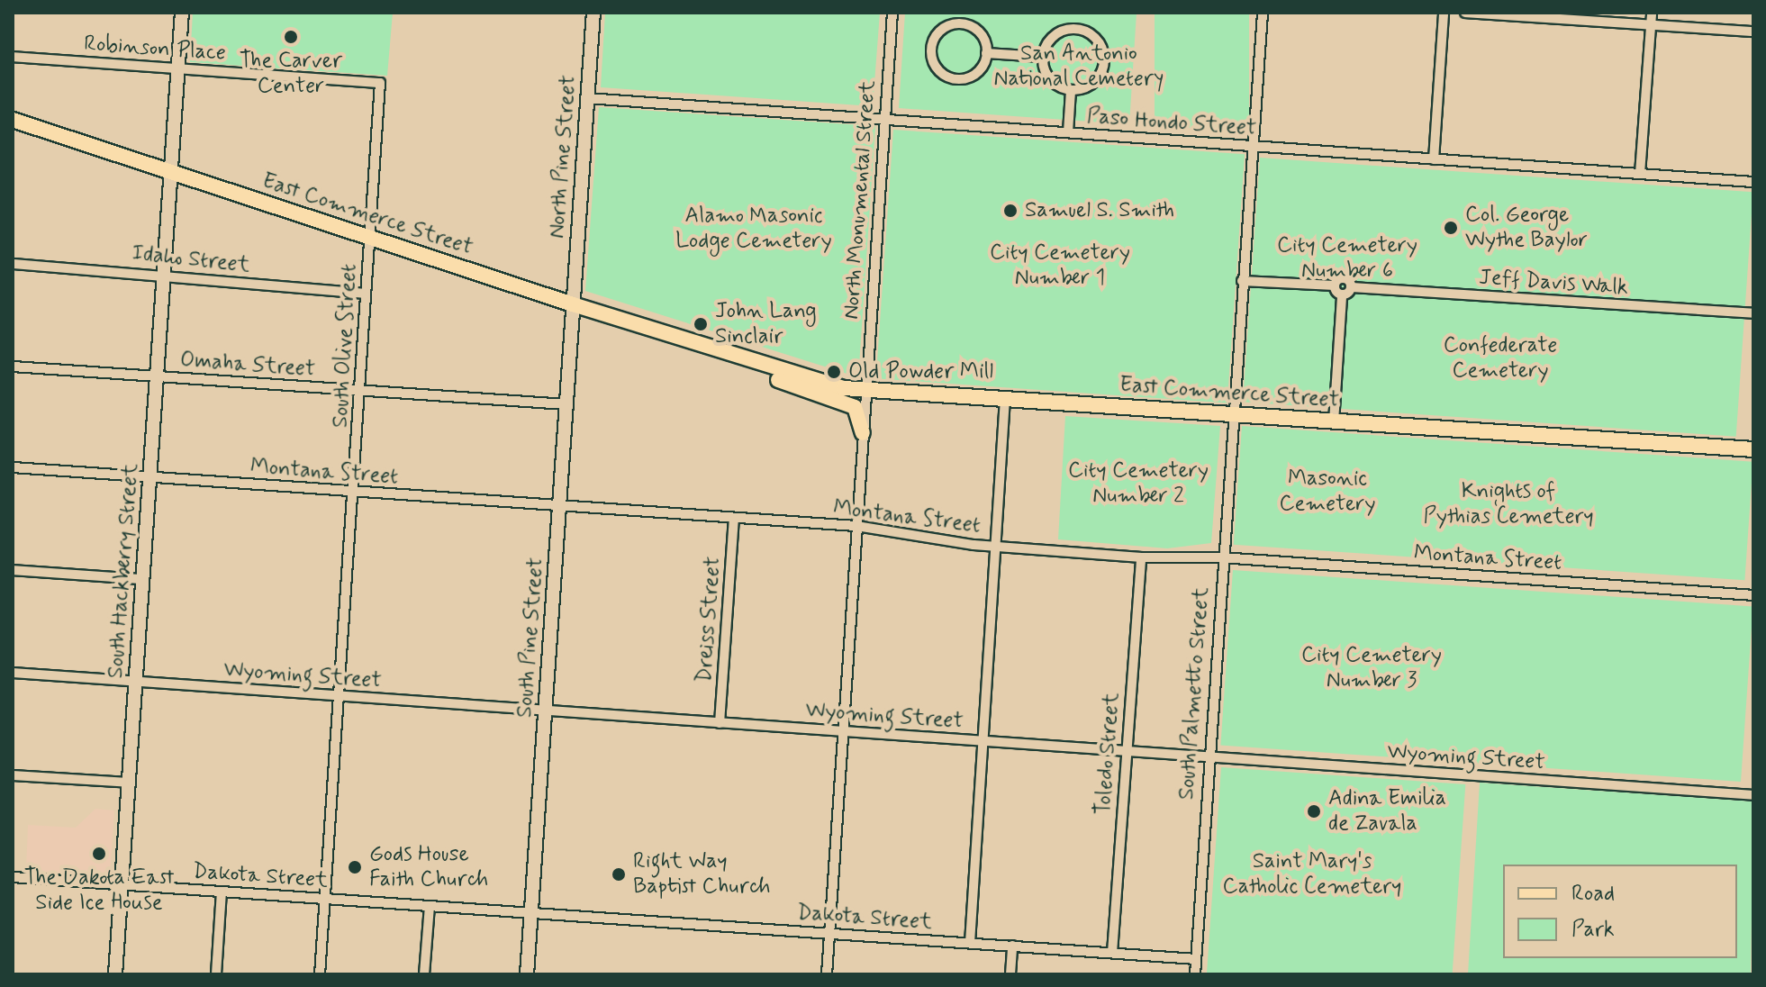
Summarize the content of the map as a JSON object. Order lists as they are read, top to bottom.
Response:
{
  "streets": {
    "main road": [
      "North Pine Street",
      "East Commerce Street",
      "South Hackberry Street",
      "South Pine Street"
    ],
    "street": [
      "Robinson Place",
      "Paso Hondo Street",
      "North Monumental Street",
      "Idaho Street",
      "Jeff Davis Walk",
      "South Olive Street",
      "Omaha Street",
      "Montana Street",
      "Dreiss Street",
      "Wyoming Street",
      "South Palmetto Street",
      "Toledo Street",
      "Dakota Street"
    ]
  },
  "crossings": [
    ["Robinson Place", "South Olive Street"],
    ["Robinson Place", "South Hackberry Street"],
    ["Paso Hondo Street", "North Pine Street"],
    ["Paso Hondo Street", "North Monumental Street"],
    ["Paso Hondo Street", "South Palmetto Street"],
    ["North Pine Street", "East Commerce Street"],
    ["North Pine Street", "South Pine Street"],
    ["North Monumental Street", "East Commerce Street"],
    ["North Monumental Street", "Montana Street"],
    ["North Monumental Street", "Wyoming Street"],
    ["North Monumental Street", "Dakota Street"],
    ["East Commerce Street", "South Olive Street"],
    ["East Commerce Street", "South Hackberry Street"],
    ["East Commerce Street", "South Pine Street"],
    ["East Commerce Street", "South Palmetto Street"],
    ["Idaho Street", "South Olive Street"],
    ["Idaho Street", "South Hackberry Street"],
    ["South Olive Street", "Omaha Street"],
    ["South Olive Street", "Montana Street"],
    ["South Olive Street", "Wyoming Street"],
    ["South Olive Street", "Dakota Street"],
    ["Omaha Street", "South Hackberry Street"],
    ["Omaha Street", "South Pine Street"],
    ["Montana Street", "South Hackberry Street"],
    ["Montana Street", "Dreiss Street"],
    ["Montana Street", "South Pine Street"],
    ["Montana Street", "South Palmetto Street"],
    ["Montana Street", "Toledo Street"],
    ["South Hackberry Street", "Wyoming Street"],
    ["South Hackberry Street", "Dakota Street"],
    ["Dreiss Street", "Wyoming Street"],
    ["South Pine Street", "Wyoming Street"],
    ["South Pine Street", "Dakota Street"],
    ["Wyoming Street", "South Palmetto Street"],
    ["Wyoming Street", "Toledo Street"],
    ["South Palmetto Street", "Dakota Street"],
    ["Toledo Street", "Dakota Street"]
  ],
  "parks": [
    "San Antonio National Cemetery",
    "Alamo Masonic Lodge Cemetery",
    "City Cemetery Number 6",
    "City Cemetery Number 1",
    "Confederate Cemetery",
    "City Cemetery Number 2",
    "Masonic Cemetery",
    "Knights of Pythias Cemetery",
    "City Cemetery Number 3",
    "Saint Mary's Catholic Cemetery"
  ],
  "places": [
    "The Carver Center",
    "Samuel S. Smith",
    "Col. George Wythe Baylor",
    "John Lang Sinclair",
    "Old Powder Mill",
    "Adina Emilia de Zavala",
    "The Dakota East Side Ice House",
    "Gods House Faith Church",
    "Right Way Baptist Church"
  ],
  "legend": ["Road", "Park"]
}
